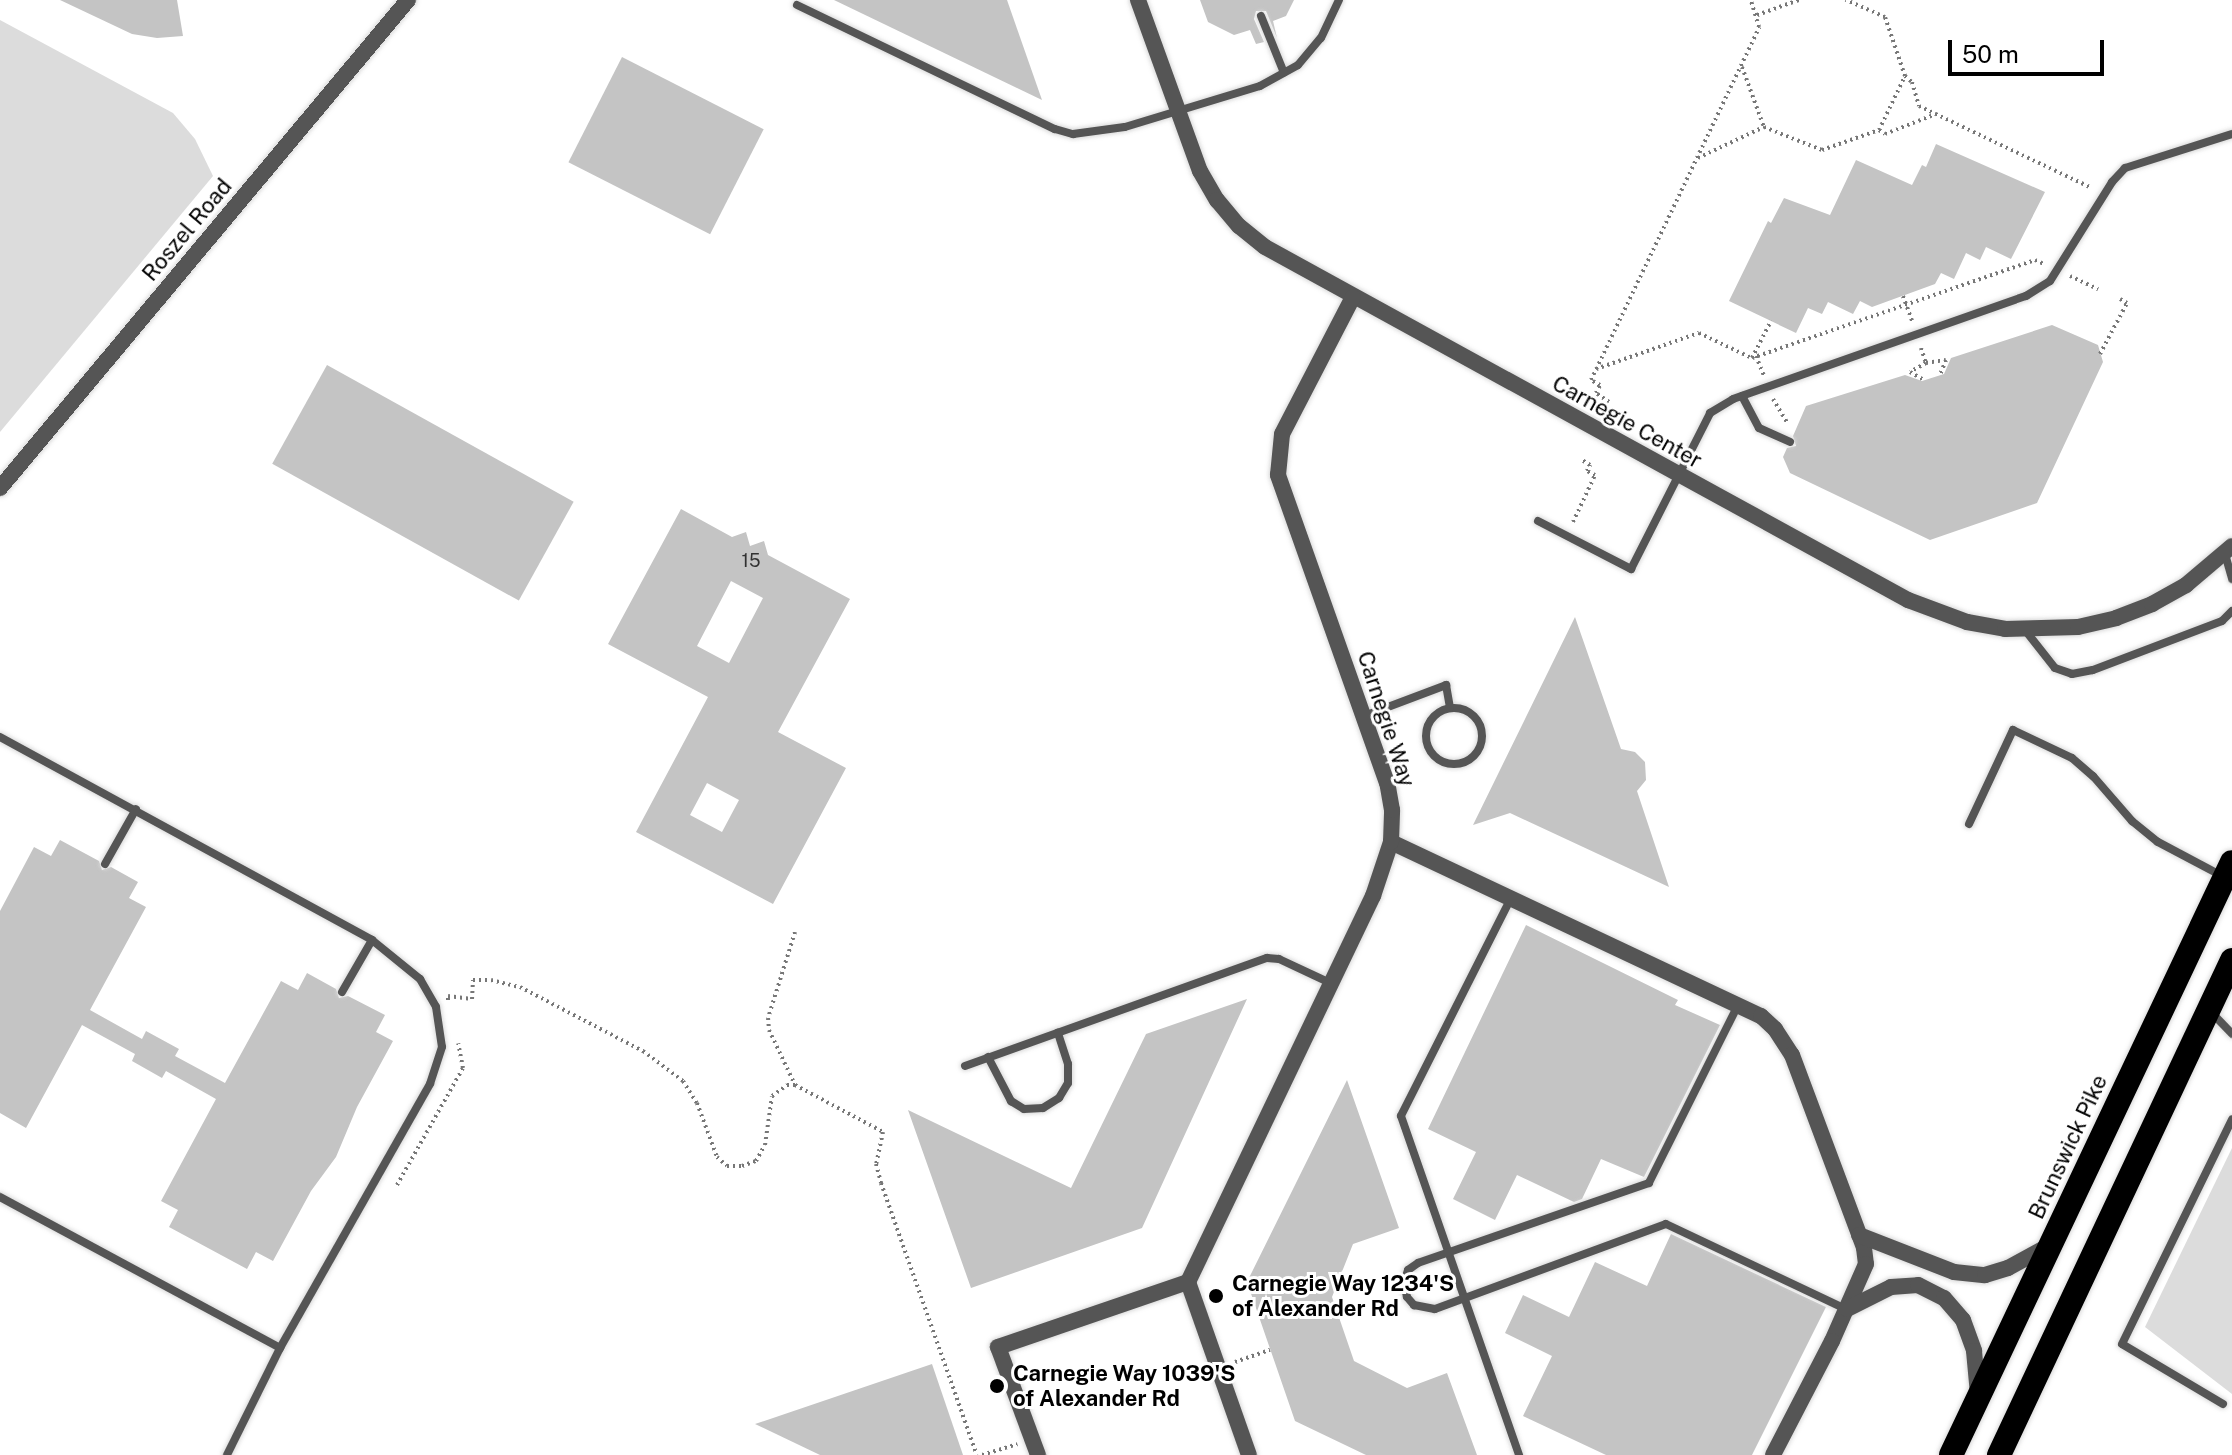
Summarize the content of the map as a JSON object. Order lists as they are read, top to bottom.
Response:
{
  "streets": {
    "highway": ["Brunswick Pike"],
    "street": ["Roszel Road", "Carnegie Center", "Carnegie Way"]
  },
  "crossings": [
    ["Carnegie Center", "Carnegie Way"]
  ],
  "places": ["Carnegie Way 1234'S of Alexander Rd", "Carnegie Way 1039'S of Alexander Rd"],
  "house_numbers": ["15"],
  "scale_bar": "50 m"
}
